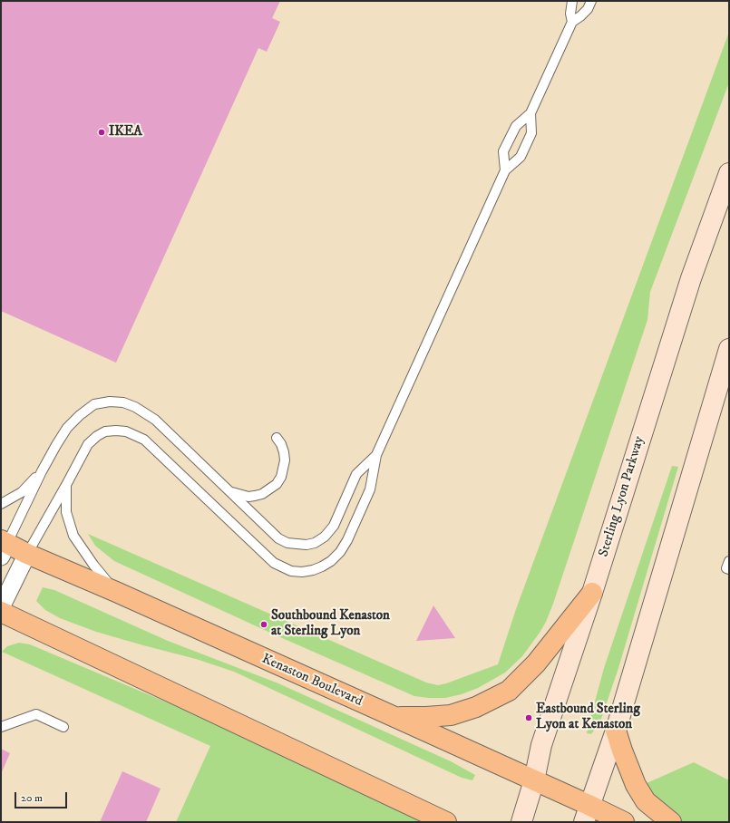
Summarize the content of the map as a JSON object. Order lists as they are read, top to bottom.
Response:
{
  "streets": {
    "main road": ["Sterling Lyon Parkway", "Kenaston Boulevard"]
  },
  "crossings": [
    ["Sterling Lyon Parkway", "Kenaston Boulevard"]
  ],
  "places": ["IKEA", "Southbound Kenaston at Sterling Lyon", "Eastbound Sterling Lyon at Kenaston"],
  "scale_bar": "20 m"
}
